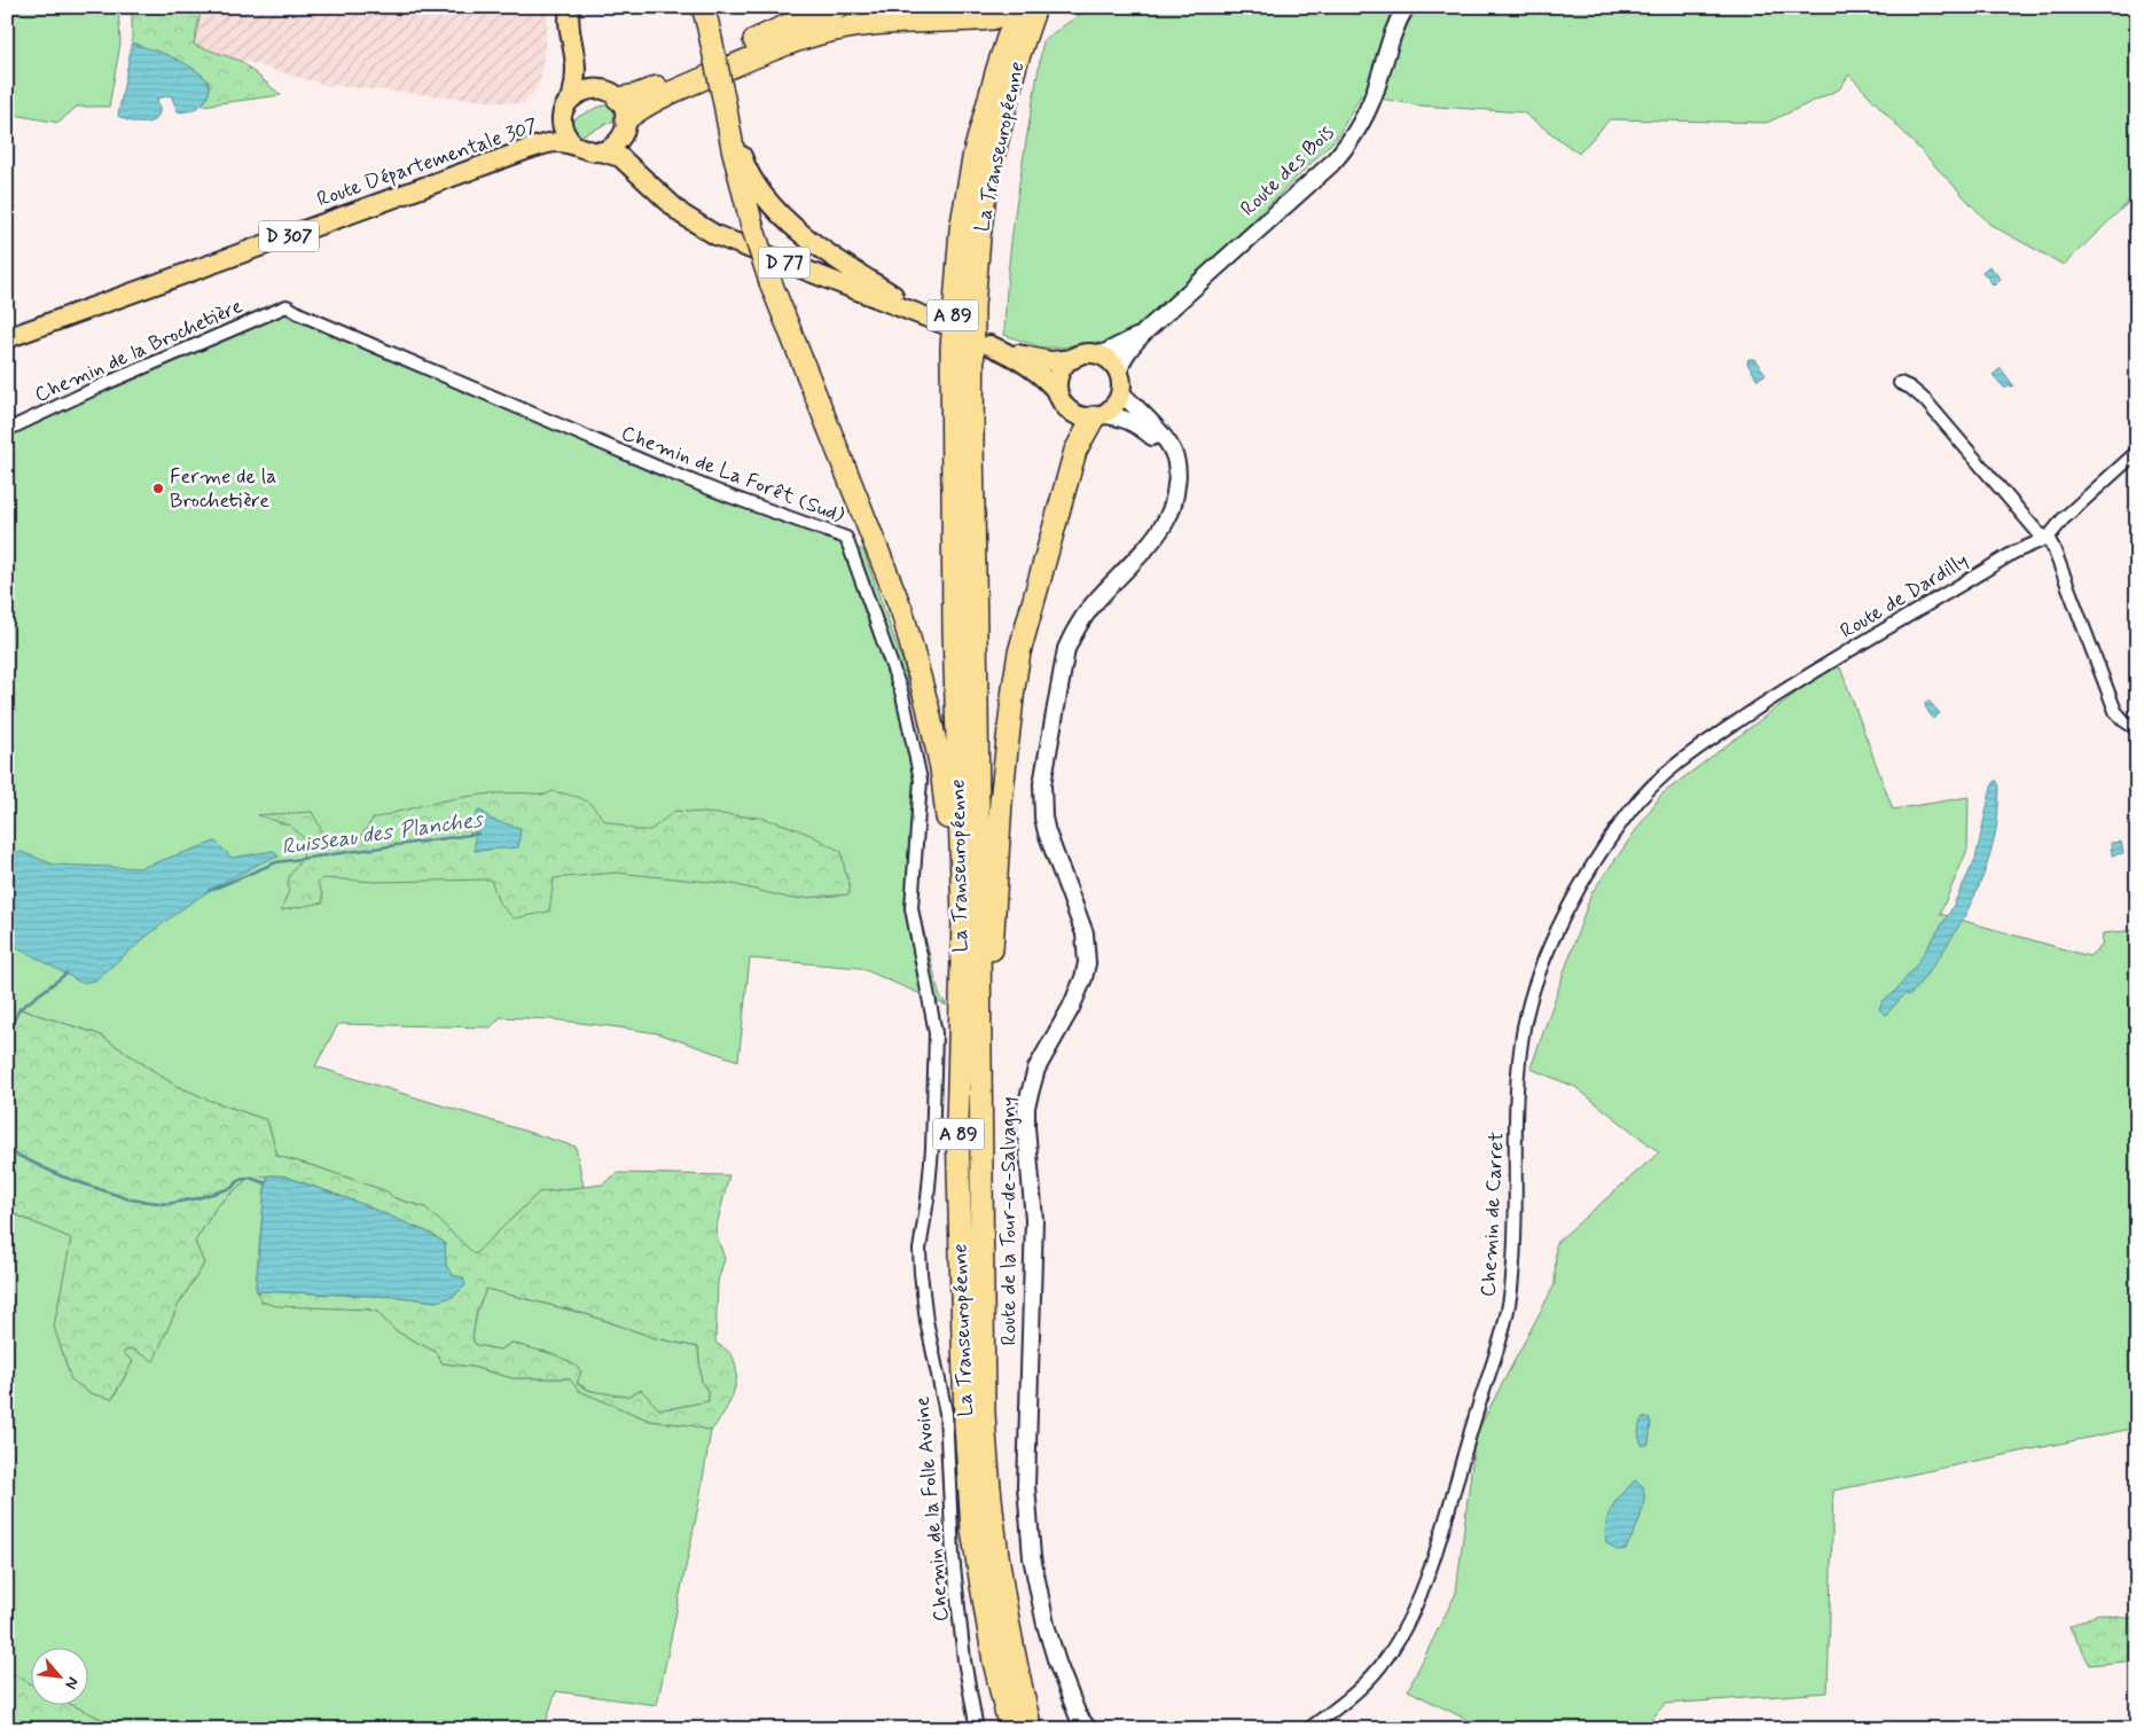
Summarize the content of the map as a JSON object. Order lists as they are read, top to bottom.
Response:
{
  "streets": {
    "highway": ["La Transeuropéenne", "A 89"],
    "main road": ["Route Départementale 307", "D 307", "D 77"],
    "street": [
      "Route des Bois",
      "Chemin de la Brochetière",
      "Chemin de La Forêt (Sud)",
      "Route de Dardilly",
      "Chemin de Carret",
      "Route de la Tour-de-Salvagny",
      "Chemin de la Folle Avoine"
    ]
  },
  "crossings": [
    ["Route Départementale 307", "D 77"],
    ["Route des Bois", "Route de la Tour-de-Salvagny"],
    ["Chemin de la Brochetière", "Chemin de La Forêt (Sud)"],
    ["Chemin de La Forêt (Sud)", "Chemin de la Folle Avoine"],
    ["Route de Dardilly", "Chemin de Carret"]
  ],
  "water": ["Ruisseau des Planches"],
  "places": ["Ferme de la Brochetière"],
  "north": "bottom right"
}
